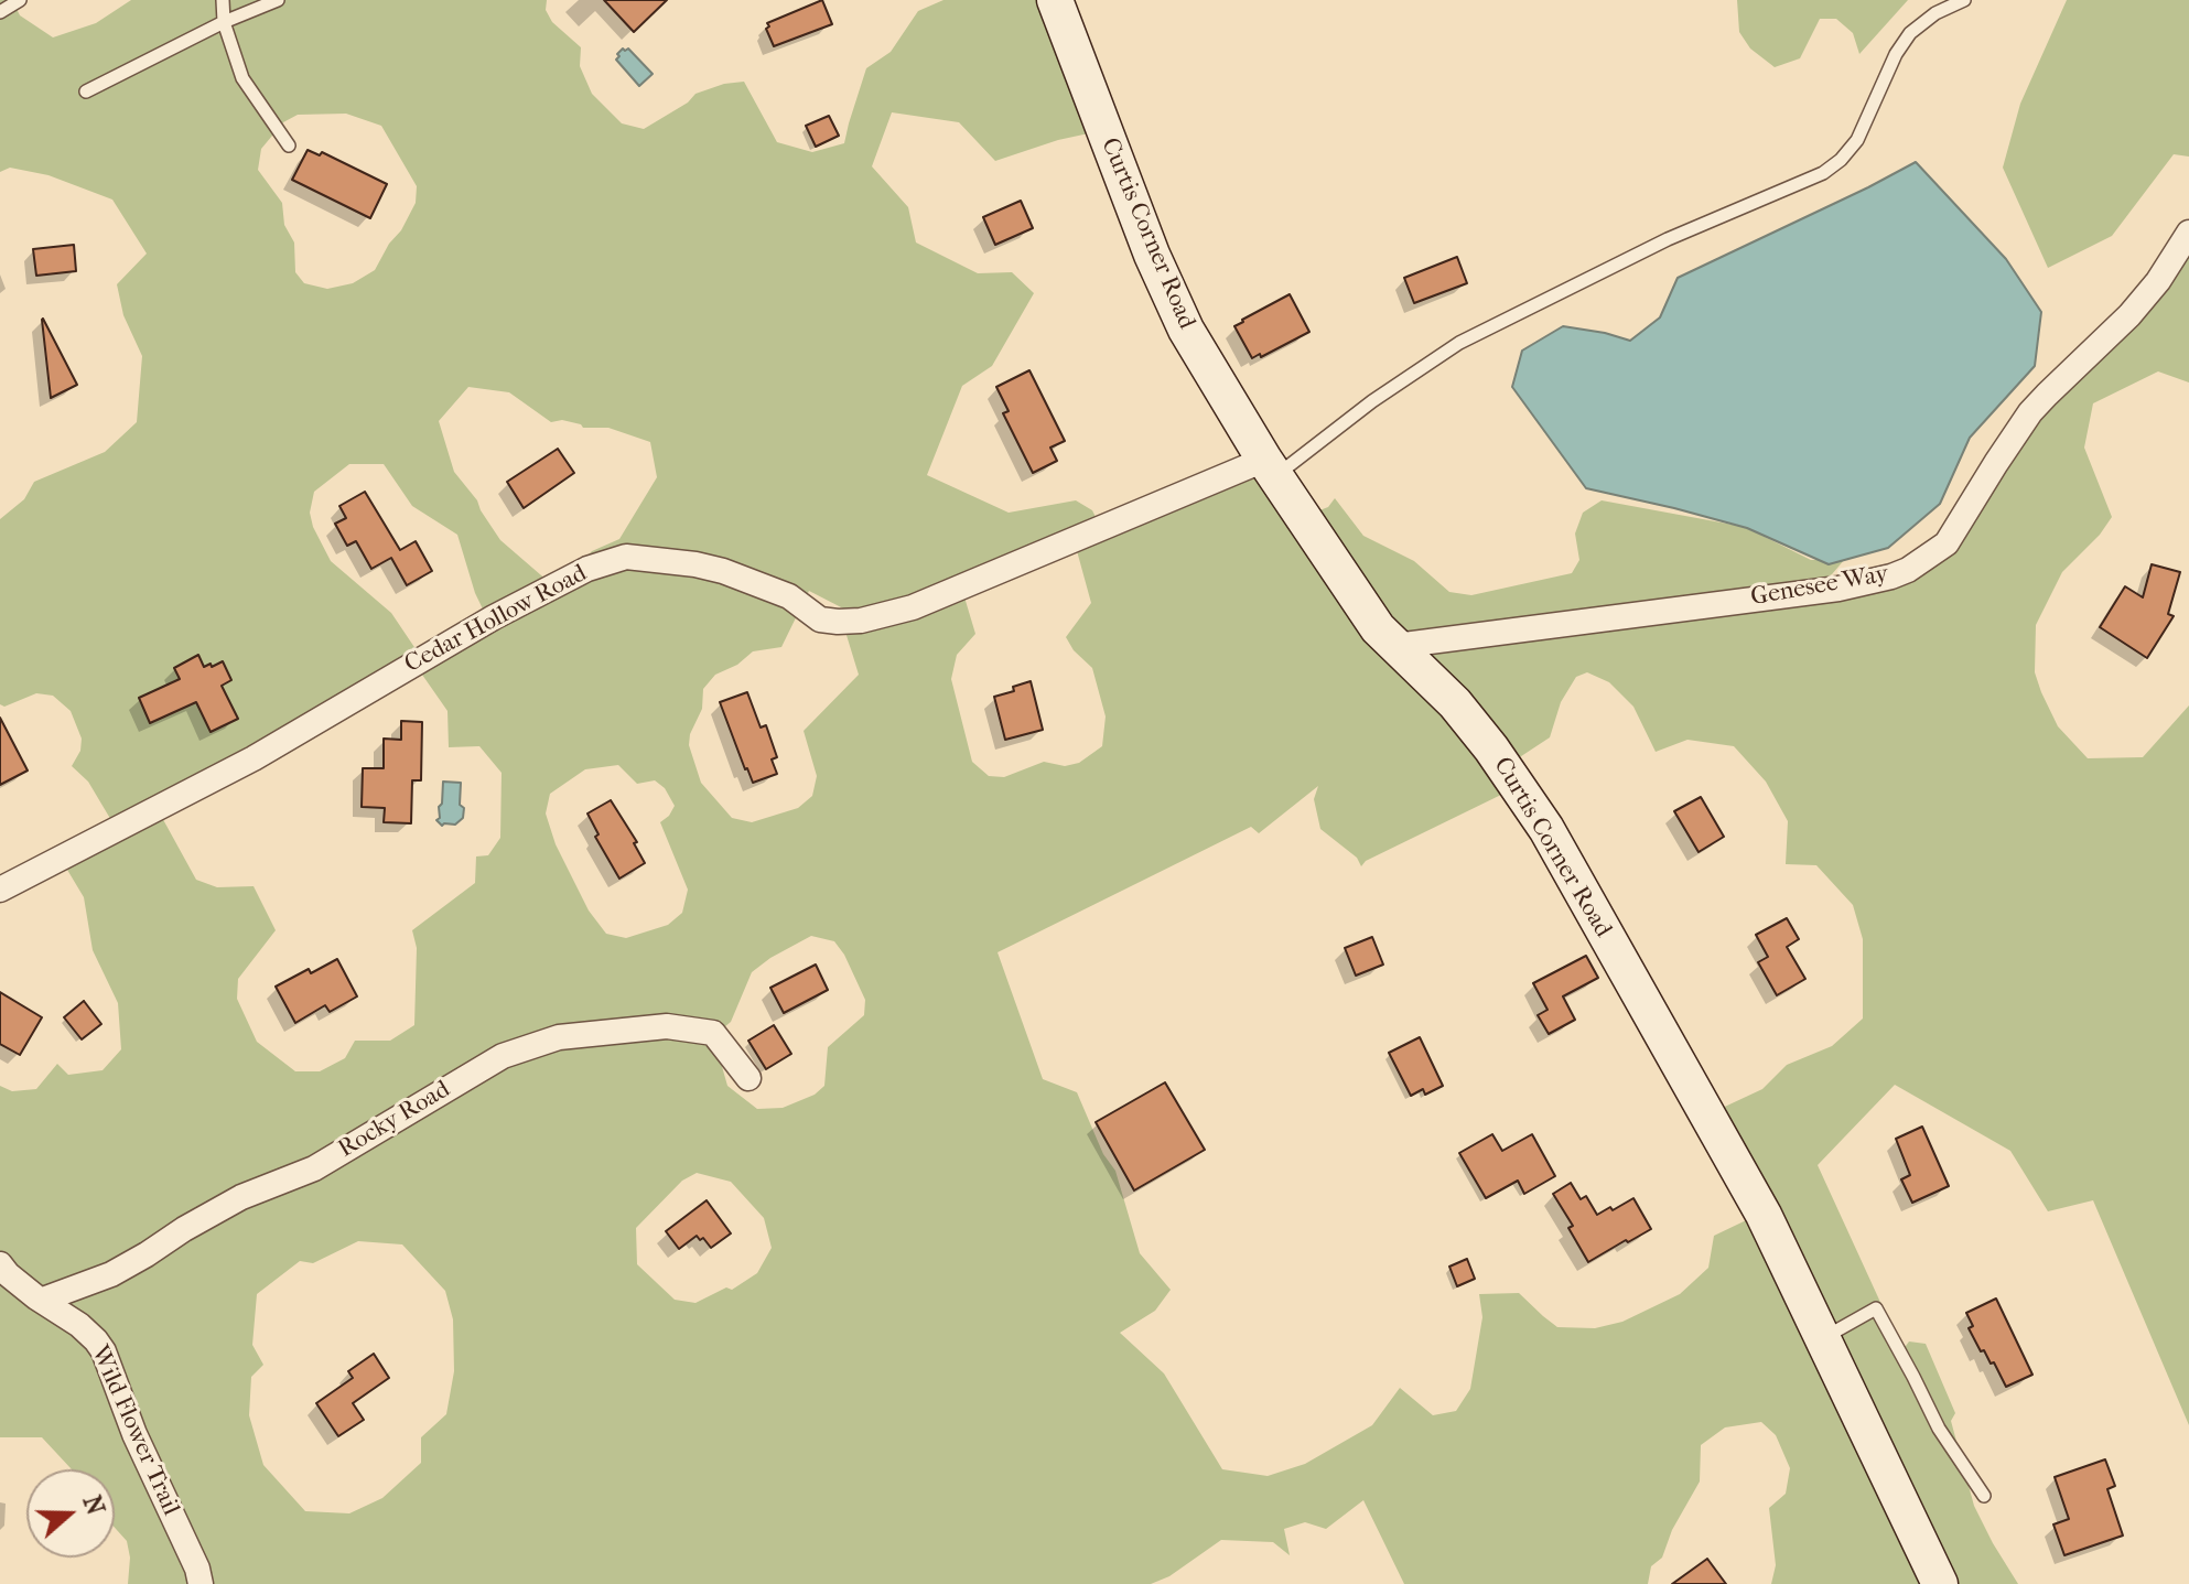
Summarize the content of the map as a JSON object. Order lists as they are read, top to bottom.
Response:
{
  "streets": {
    "street": [
      "Curtis Corner Road",
      "Genesee Way",
      "Cedar Hollow Road",
      "Rocky Road",
      "Wild Flower Trail"
    ]
  },
  "crossings": [
    ["Curtis Corner Road", "Genesee Way"],
    ["Curtis Corner Road", "Cedar Hollow Road"],
    ["Rocky Road", "Wild Flower Trail"]
  ],
  "north": "right"
}
